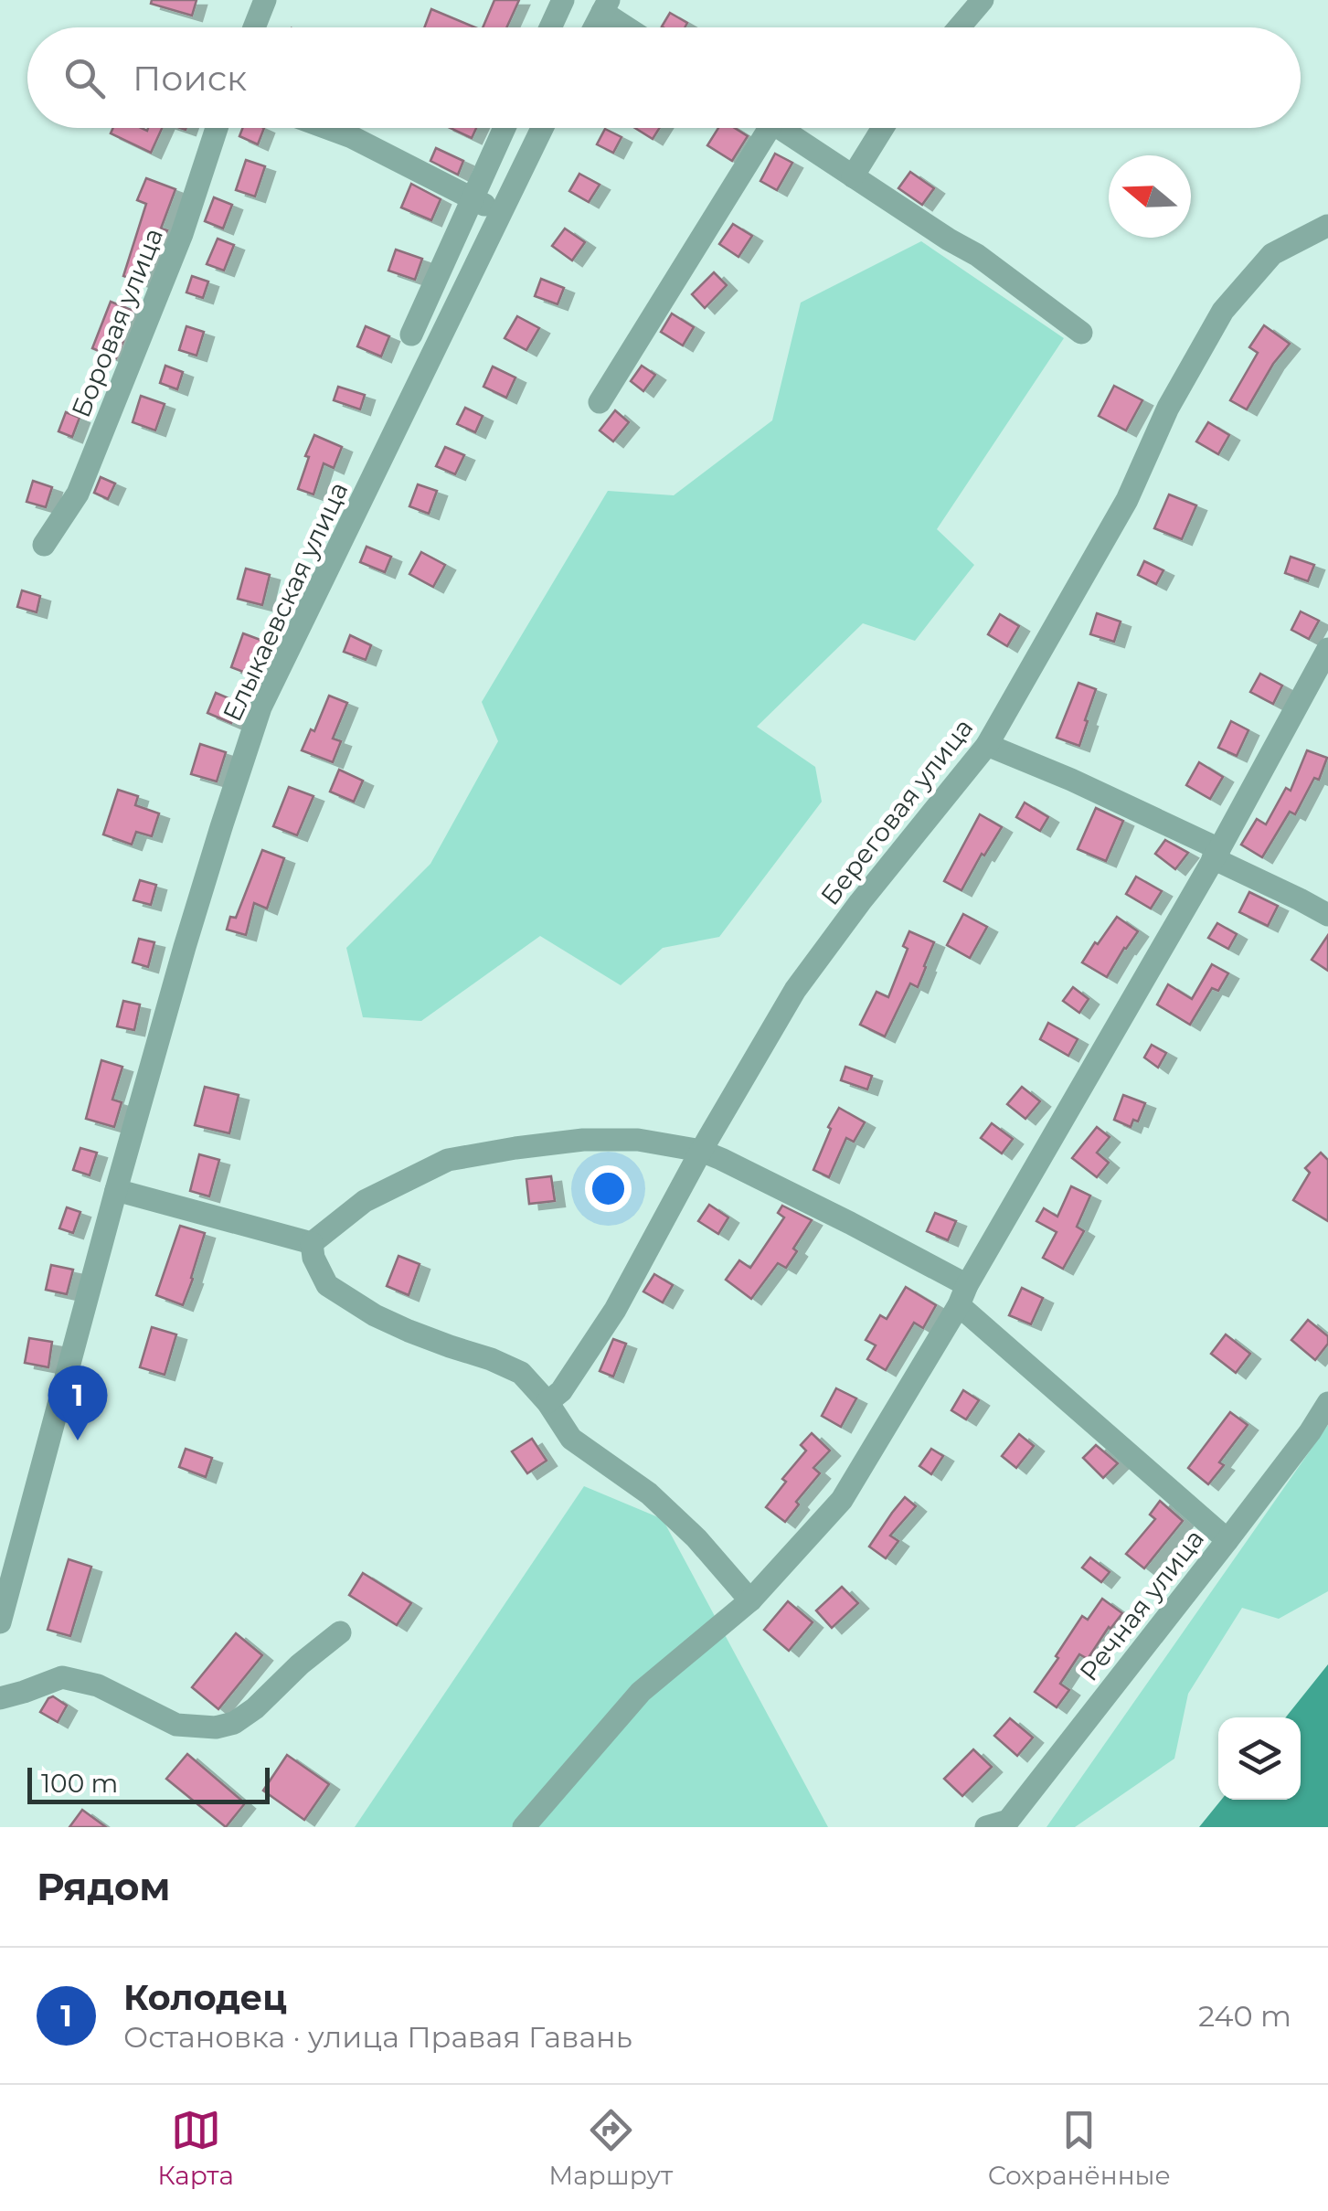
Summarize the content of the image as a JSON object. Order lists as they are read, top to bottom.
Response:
{
  "streets": {
    "street": [
      "Боровая улица",
      "Елыкаевская улица",
      "Береговая улица",
      "Речная улица"
    ]
  },
  "scale_bar": "100 m",
  "north": "left",
  "page": {
    "search": "Поиск",
    "pins": "1",
    "scale": "100 m",
    "heading": "Рядом",
    "list": [
      {
        "mark": "1",
        "name": "Колодец",
        "note": "Остановка · улица Правая Гавань",
        "value": "240 m"
      }
    ],
    "nav": ["Карта", "Маршрут", "Сохранённые"]
  }
}
